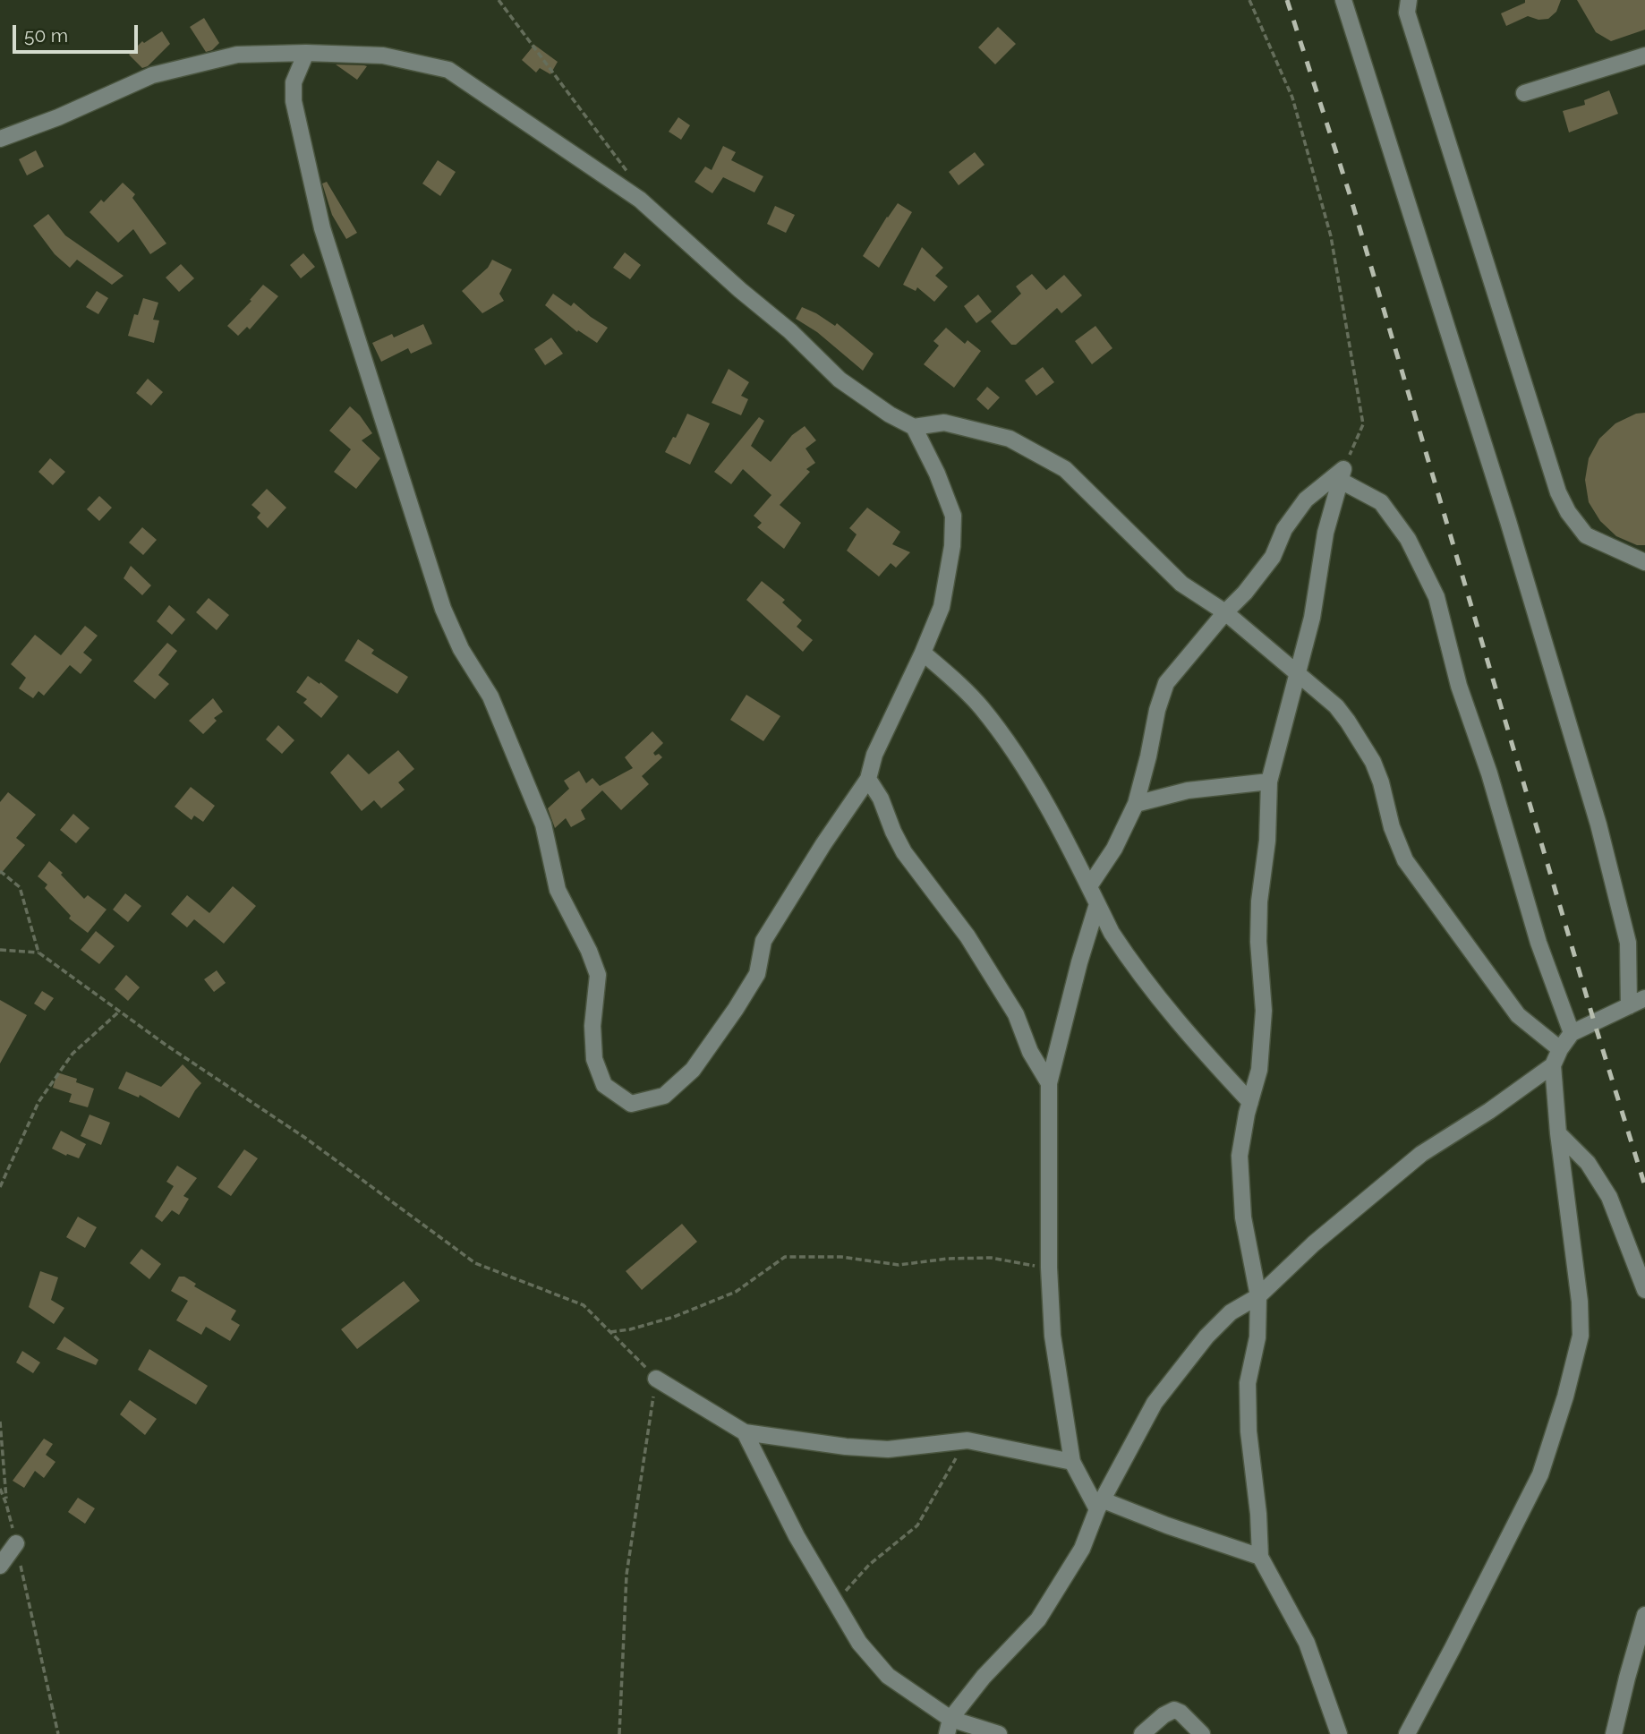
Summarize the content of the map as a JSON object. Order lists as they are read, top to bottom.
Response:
{
  "scale_bar": "50 m"
}
